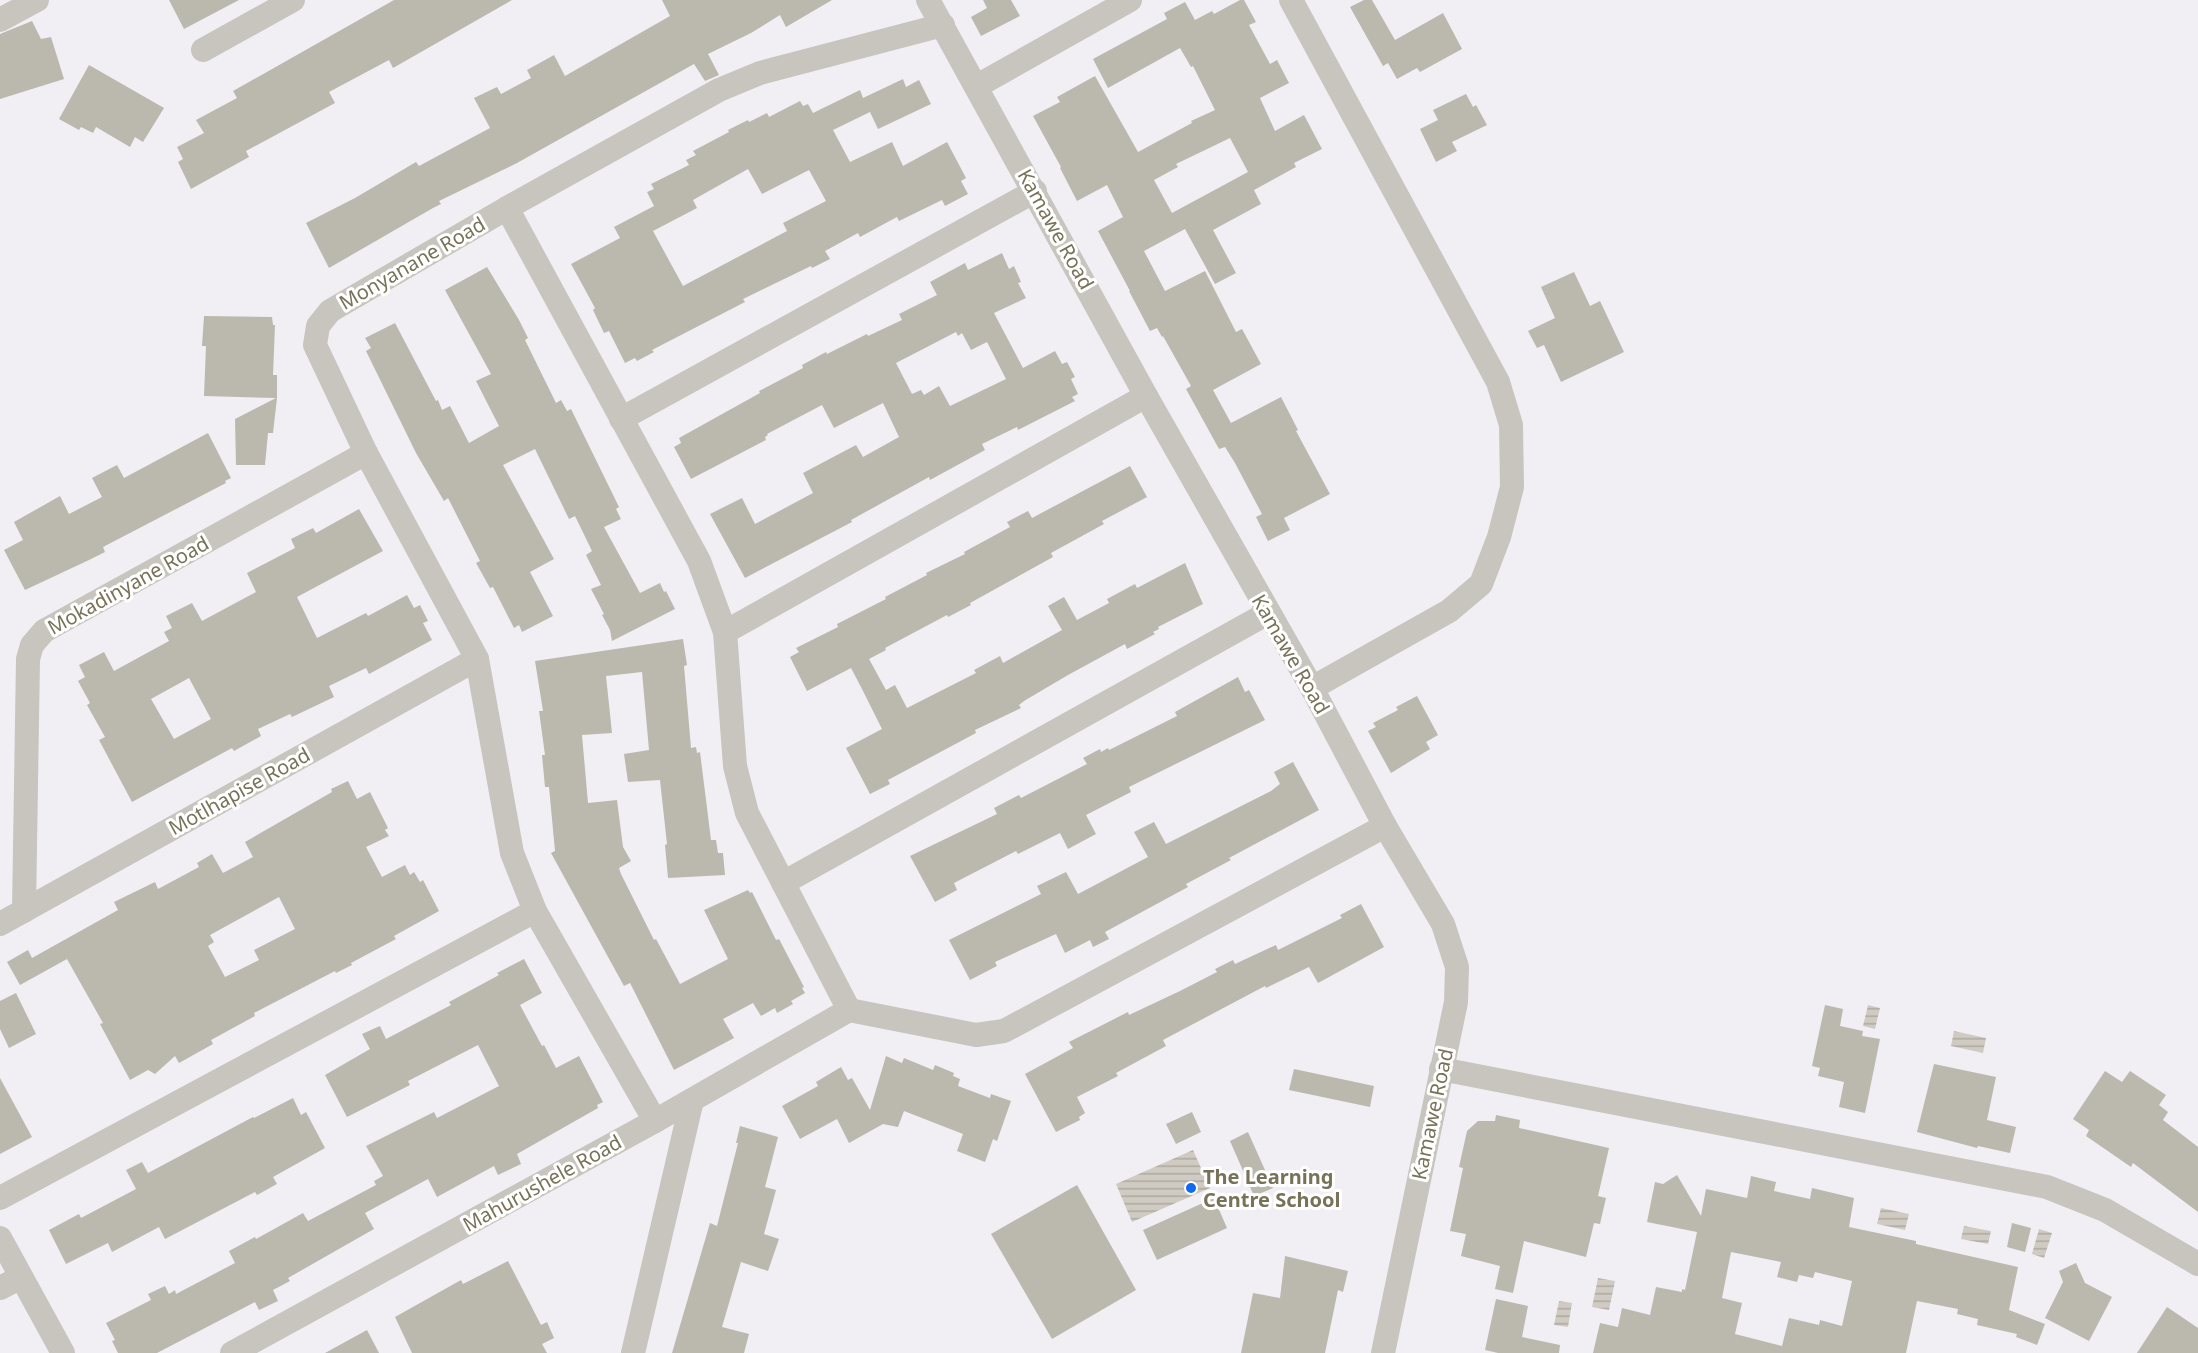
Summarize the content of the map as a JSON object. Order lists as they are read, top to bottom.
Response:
{
  "streets": {
    "street": [
      "Kamawe Road",
      "Monyanane Road",
      "Mokadinyane Road",
      "Motlhapise Road",
      "Mahurushele Road"
    ]
  },
  "crossings": [
    ["Kamawe Road", "Monyanane Road"],
    ["Monyanane Road", "Mokadinyane Road"],
    ["Monyanane Road", "Motlhapise Road"],
    ["Monyanane Road", "Mahurushele Road"],
    ["Mokadinyane Road", "Motlhapise Road"]
  ],
  "places": ["The Learning Centre School"]
}
